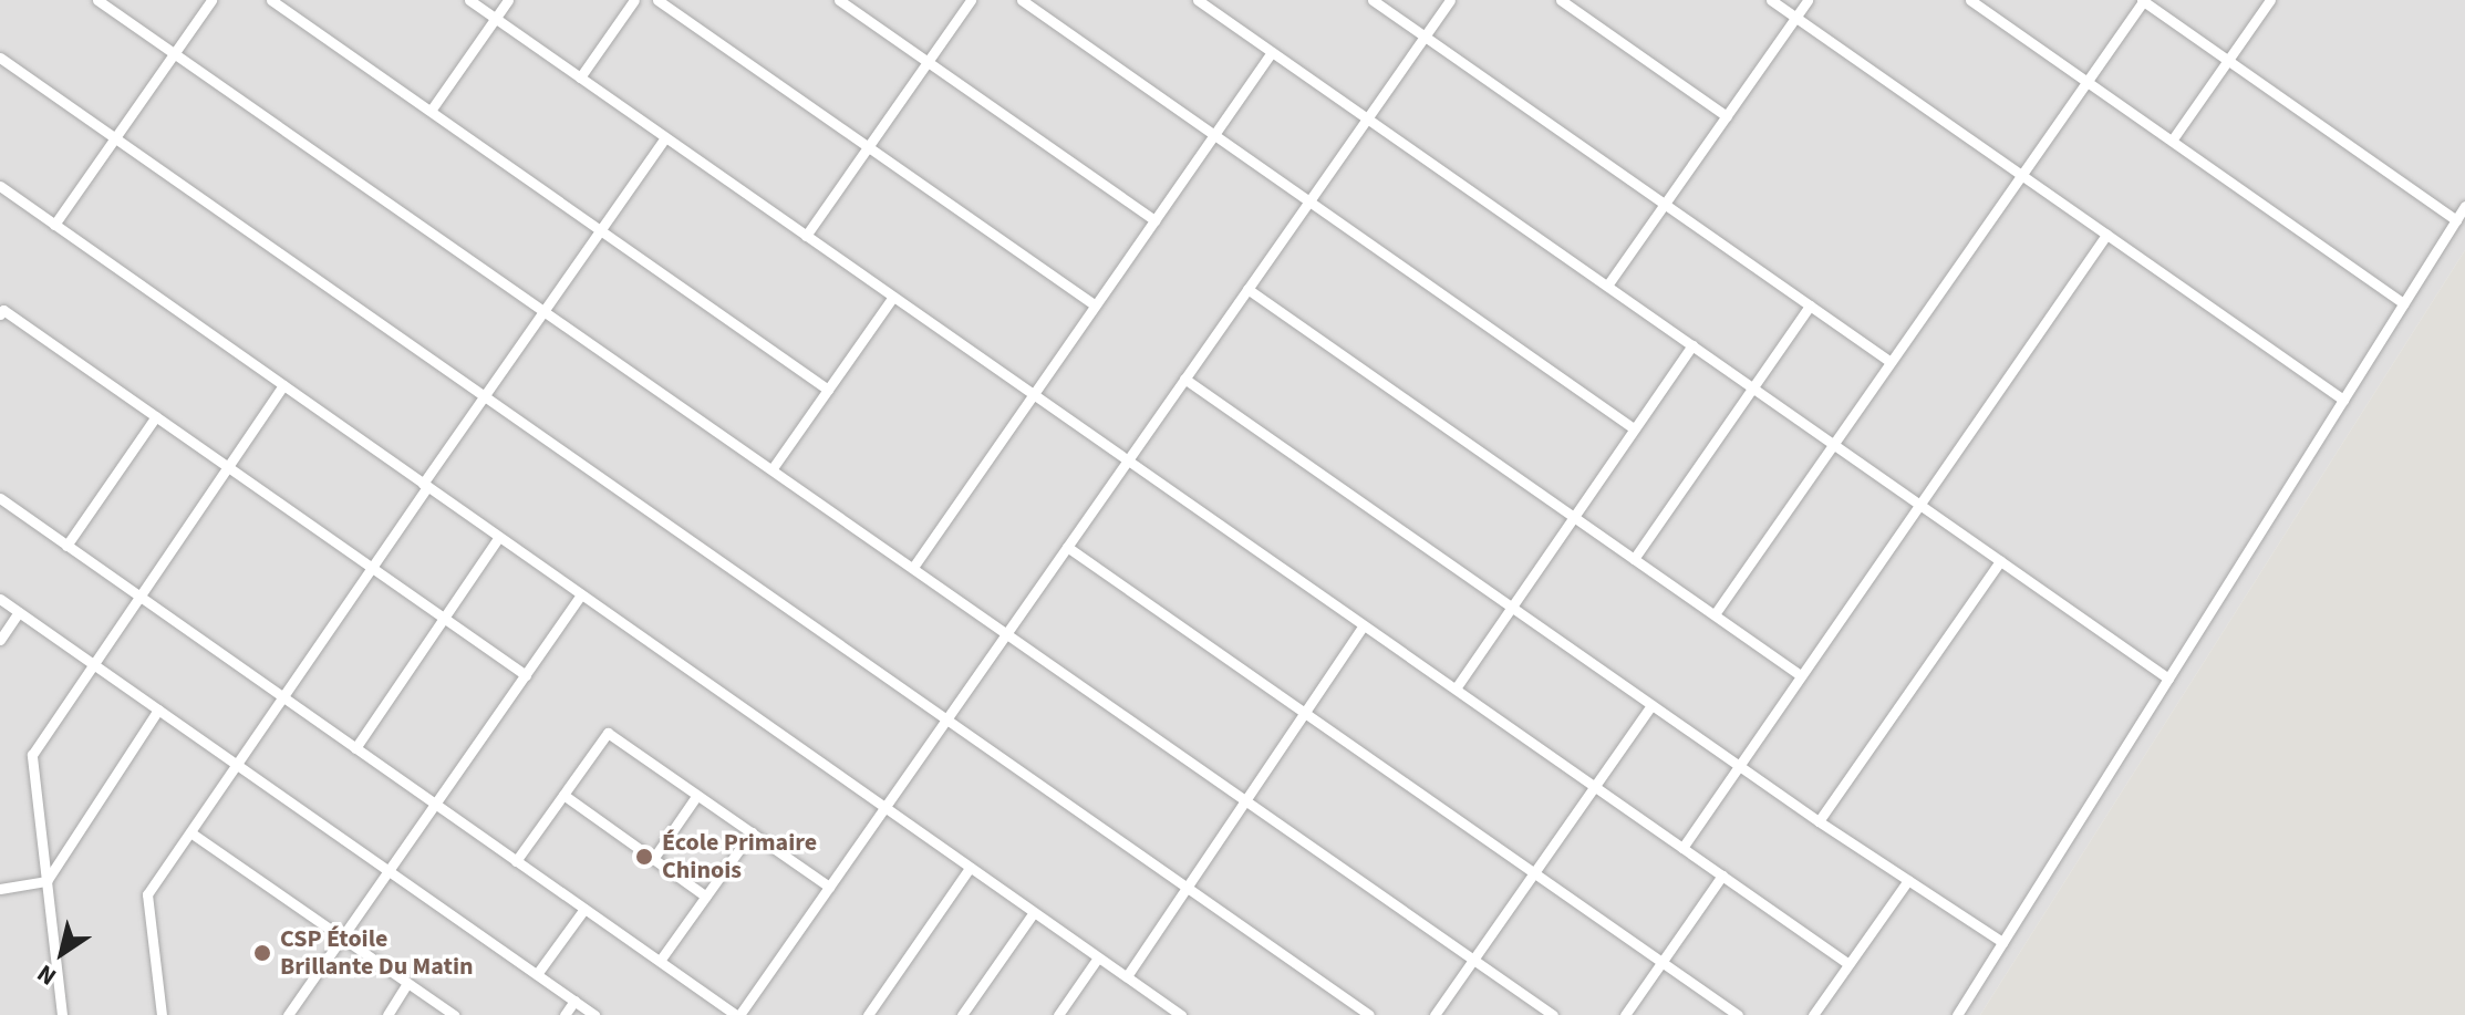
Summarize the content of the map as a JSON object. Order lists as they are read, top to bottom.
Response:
{
  "places": ["École Primaire Chinois", "CSP Étoile Brillante Du Matin"],
  "north": "bottom left"
}
